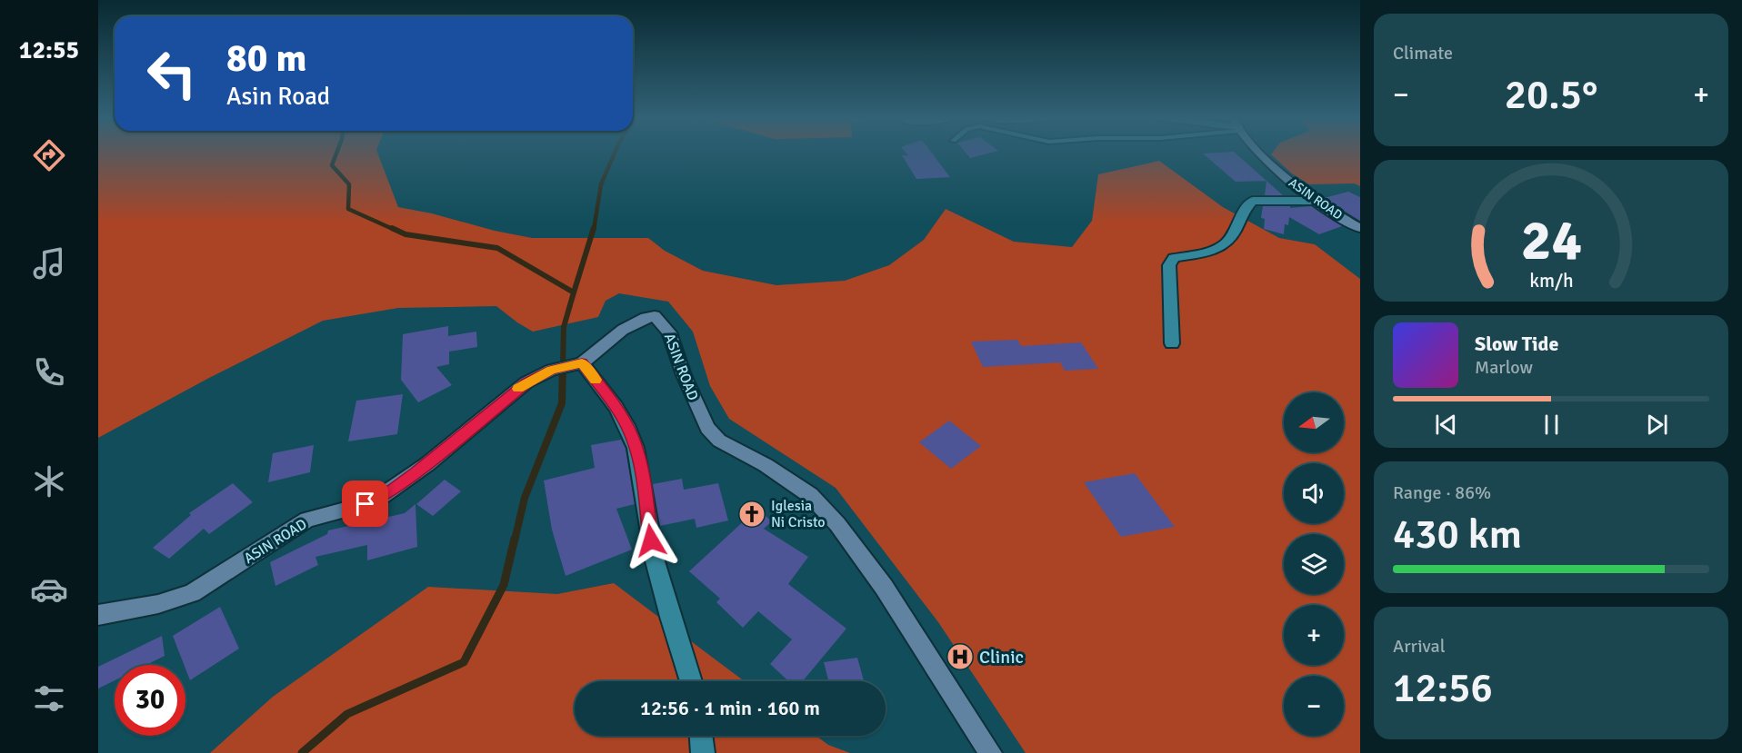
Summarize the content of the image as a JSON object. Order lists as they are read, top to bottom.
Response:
{
  "streets": {
    "main road": ["ASIN ROAD"]
  },
  "places": {
    "church": ["Iglesia Ni Cristo"],
    "hospital": ["Clinic"]
  },
  "north": "left",
  "page": {
    "tabs": "12:55",
    "tile": [
      "Climate",
      ["Range · 86%", "430 km"],
      ["Arrival", "12:56"]
    ],
    "turn": ["80 m", "Asin Road"],
    "heat": ["−", "20.5°", "+"],
    "song": ["Slow Tide", "Marlow"],
    "map_buttons": ["+", "−"],
    "limit": "30",
    "trip": "12:56 · 1 min · 160 m",
    "gauge": ["24", "km/h"]
  }
}
